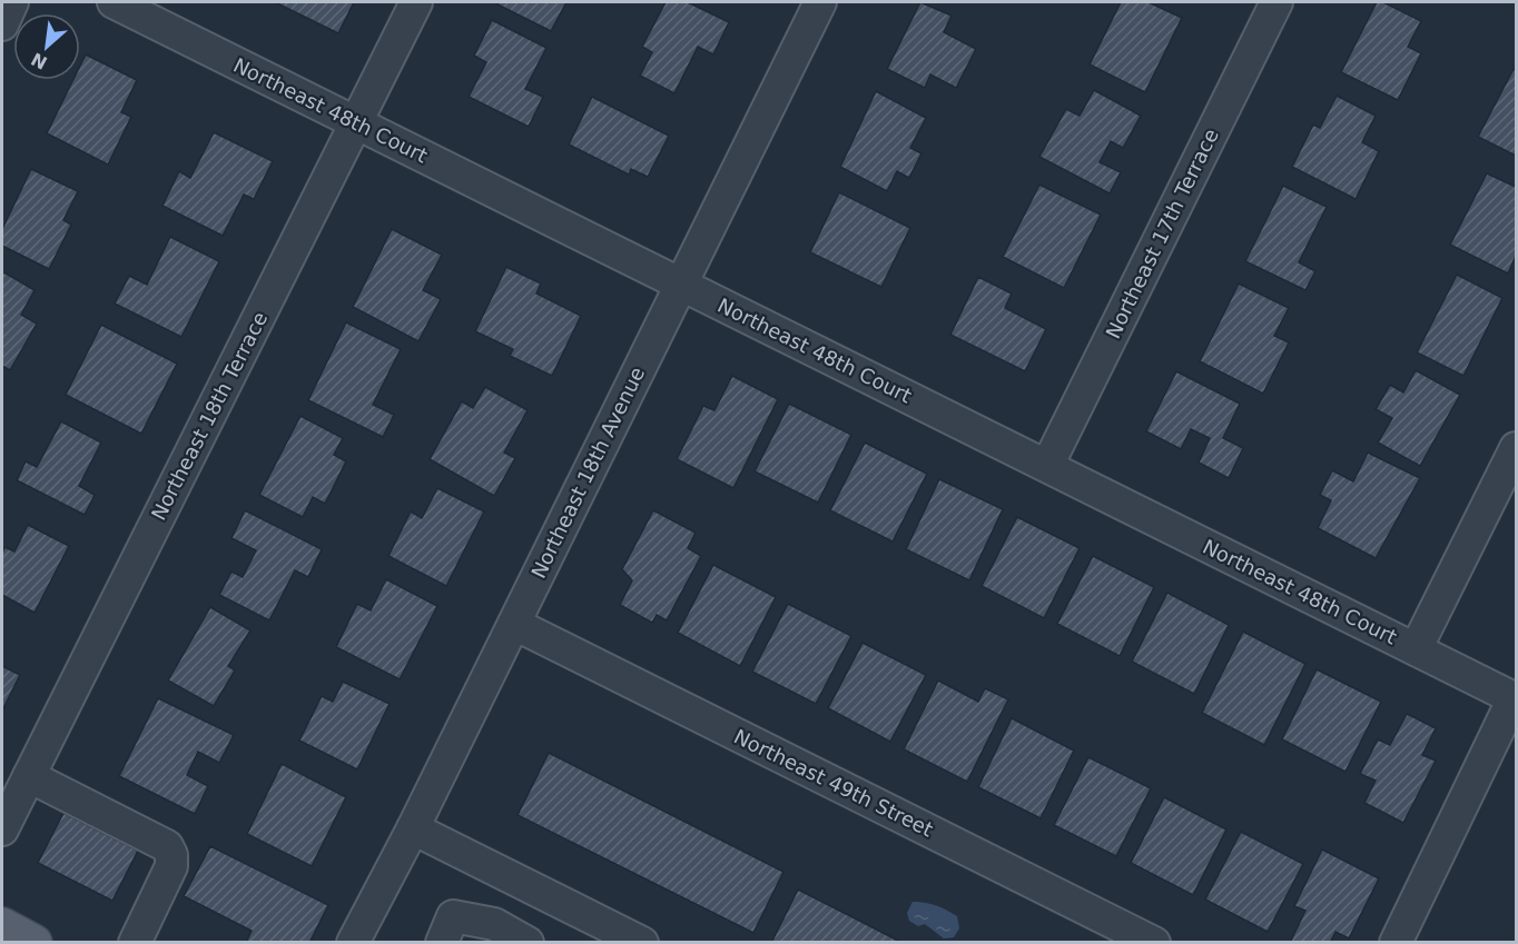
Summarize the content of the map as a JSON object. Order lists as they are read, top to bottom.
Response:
{
  "streets": {
    "street": [
      "Northeast 48th Court",
      "Northeast 17th Terrace",
      "Northeast 18th Terrace",
      "Northeast 18th Avenue",
      "Northeast 49th Street"
    ]
  },
  "crossings": [
    ["Northeast 48th Court", "Northeast 17th Terrace"],
    ["Northeast 48th Court", "Northeast 18th Terrace"],
    ["Northeast 48th Court", "Northeast 18th Avenue"],
    ["Northeast 18th Avenue", "Northeast 49th Street"]
  ],
  "north": "bottom left"
}
